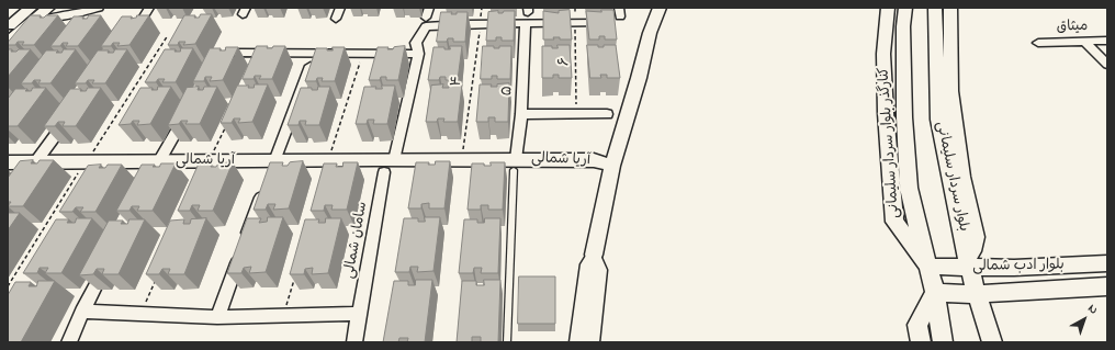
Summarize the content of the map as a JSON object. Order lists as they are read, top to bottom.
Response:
{
  "streets": {
    "street": [
      "میثاق",
      "۵",
      "کنارگذر بلوار سردار سلیمانی",
      "آریا شمالی",
      "بلوار سردار سلیمانی",
      "سامان شمالی",
      "بلوار ادب شمالی"
    ],
    "path": ["۶", "۴"]
  },
  "crossings": [
    ["۴", "آریا شمالی"],
    ["۵", "آریا شمالی"],
    ["کنارگذر بلوار سردار سلیمانی", "بلوار ادب شمالی"],
    ["آریا شمالی", "سامان شمالی"],
    ["بلوار سردار سلیمانی", "بلوار ادب شمالی"]
  ],
  "north": "top right"
}
